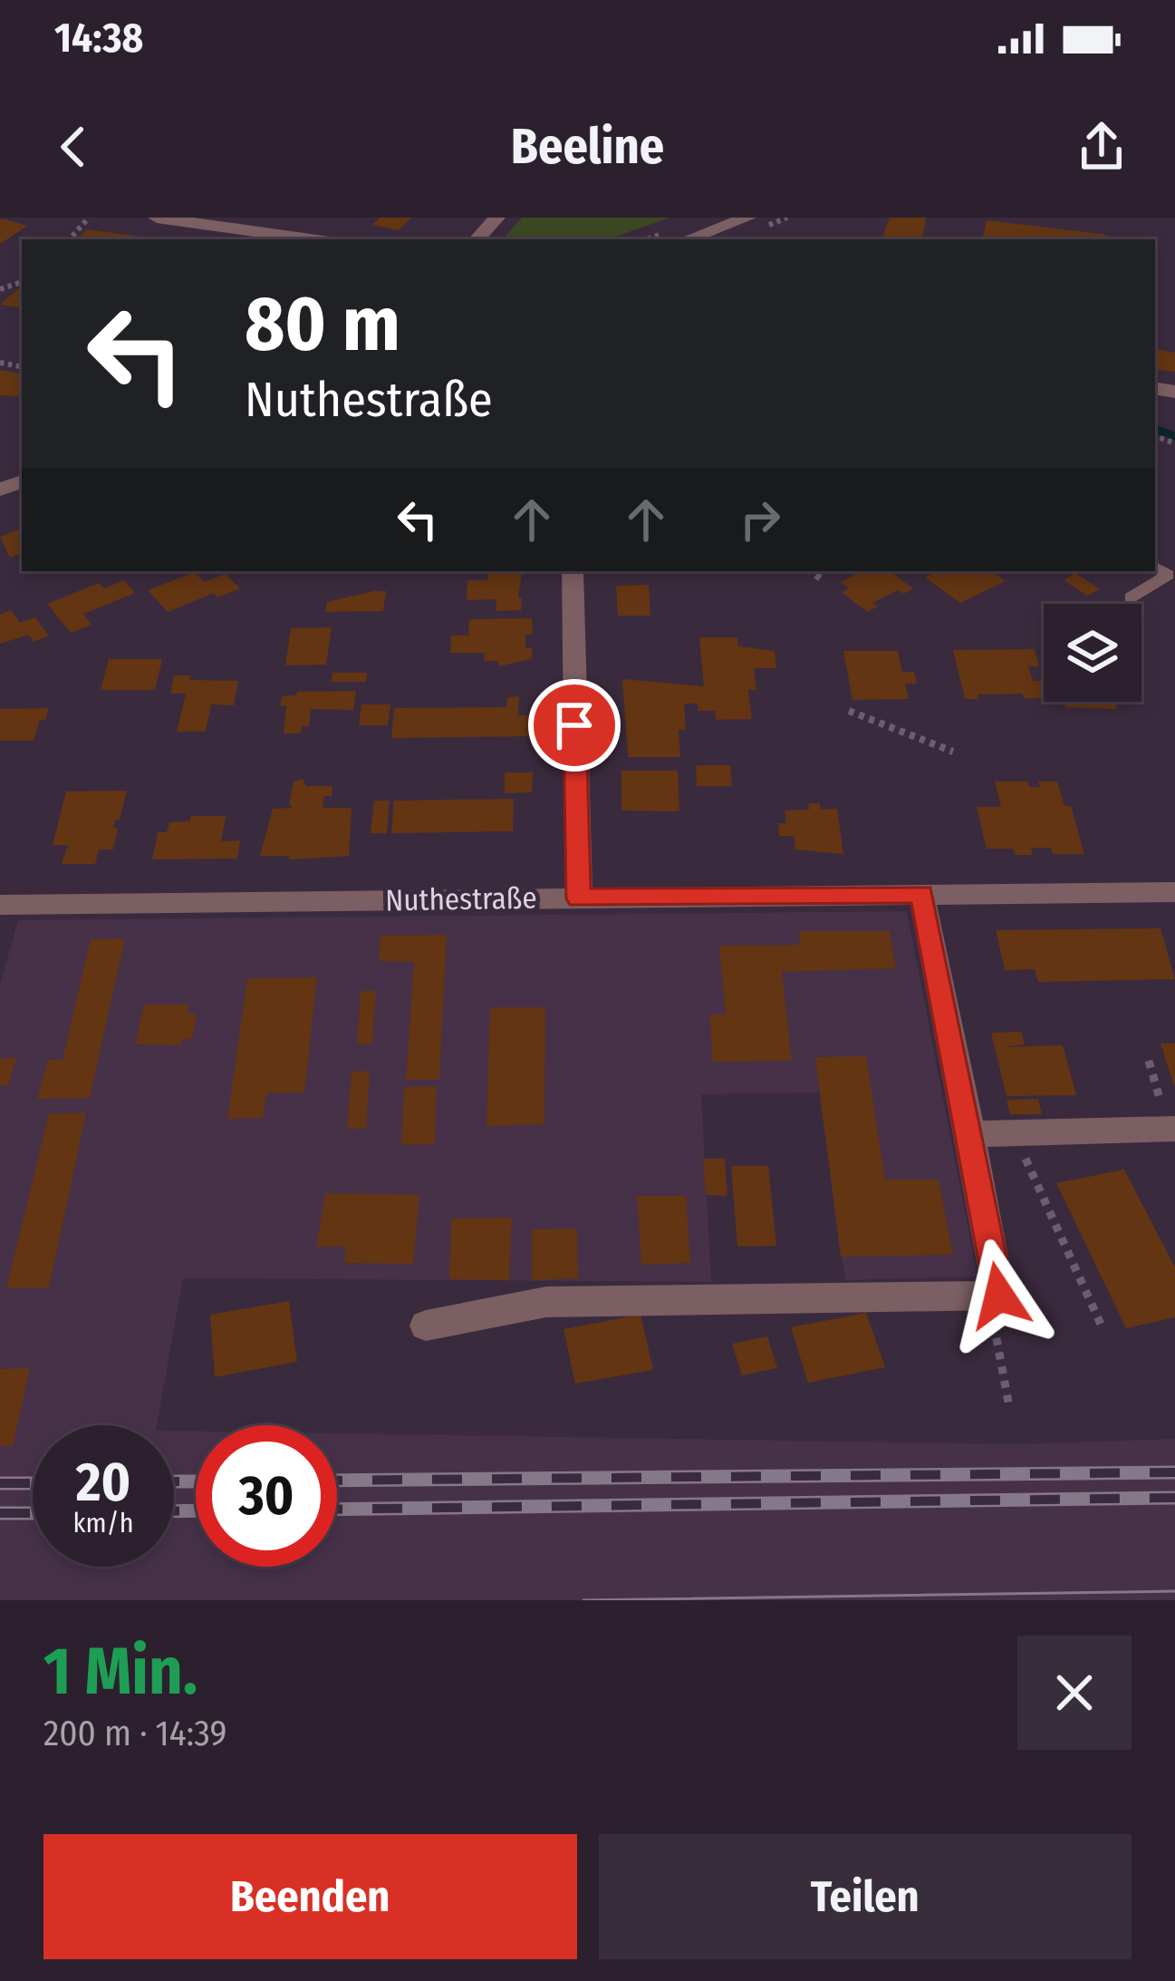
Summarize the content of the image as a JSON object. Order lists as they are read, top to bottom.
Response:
{
  "streets": {
    "street": ["Nuthestraße"]
  },
  "page": {
    "status": "14:38",
    "header": "Beeline",
    "turn": ["80 m", "Nuthestraße"],
    "speed": "20 km/h",
    "limit": "30",
    "heading": ["1 Min.", "200 m · 14:39"],
    "buttons": ["Beenden", "Teilen"]
  }
}
